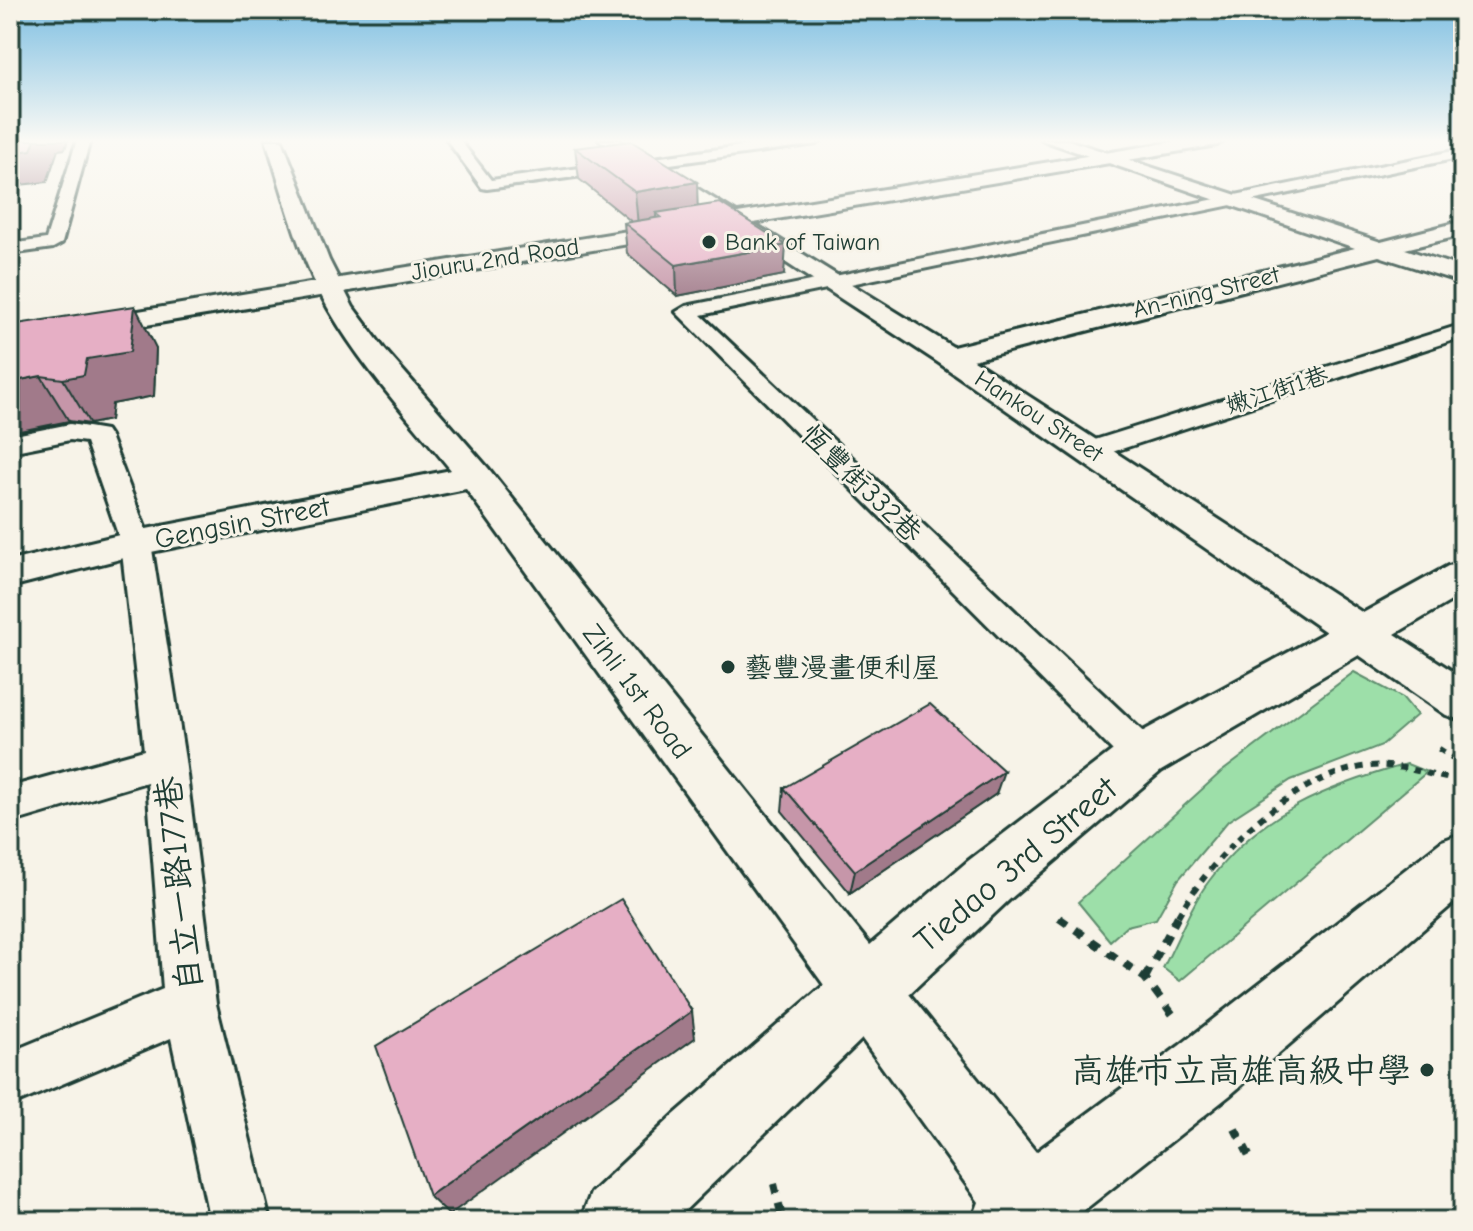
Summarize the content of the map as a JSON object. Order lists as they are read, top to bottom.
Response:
{
  "streets": {
    "street": [
      "Jiouru 2nd Road",
      "An-ning Street",
      "Hankou Street",
      "Gengsin Street",
      "Zihli 1st Road",
      "Tiedao 3rd Street"
    ],
    "lane": ["嫩江街1巷", "恆豐街332巷", "自立一路177巷"]
  },
  "crossings": [
    ["Jiouru 2nd Road", "Hankou Street"],
    ["Jiouru 2nd Road", "Zihli 1st Road"],
    ["An-ning Street", "Hankou Street"],
    ["嫩江街1巷", "Hankou Street"],
    ["Hankou Street", "恆豐街332巷"],
    ["Hankou Street", "Tiedao 3rd Street"],
    ["恆豐街332巷", "Tiedao 3rd Street"],
    ["Gengsin Street", "Zihli 1st Road"],
    ["Gengsin Street", "自立一路177巷"],
    ["Zihli 1st Road", "Tiedao 3rd Street"]
  ],
  "places": ["Bank of Taiwan", "藝豐漫畫便利屋", "高雄市立高雄高級中學"]
}
